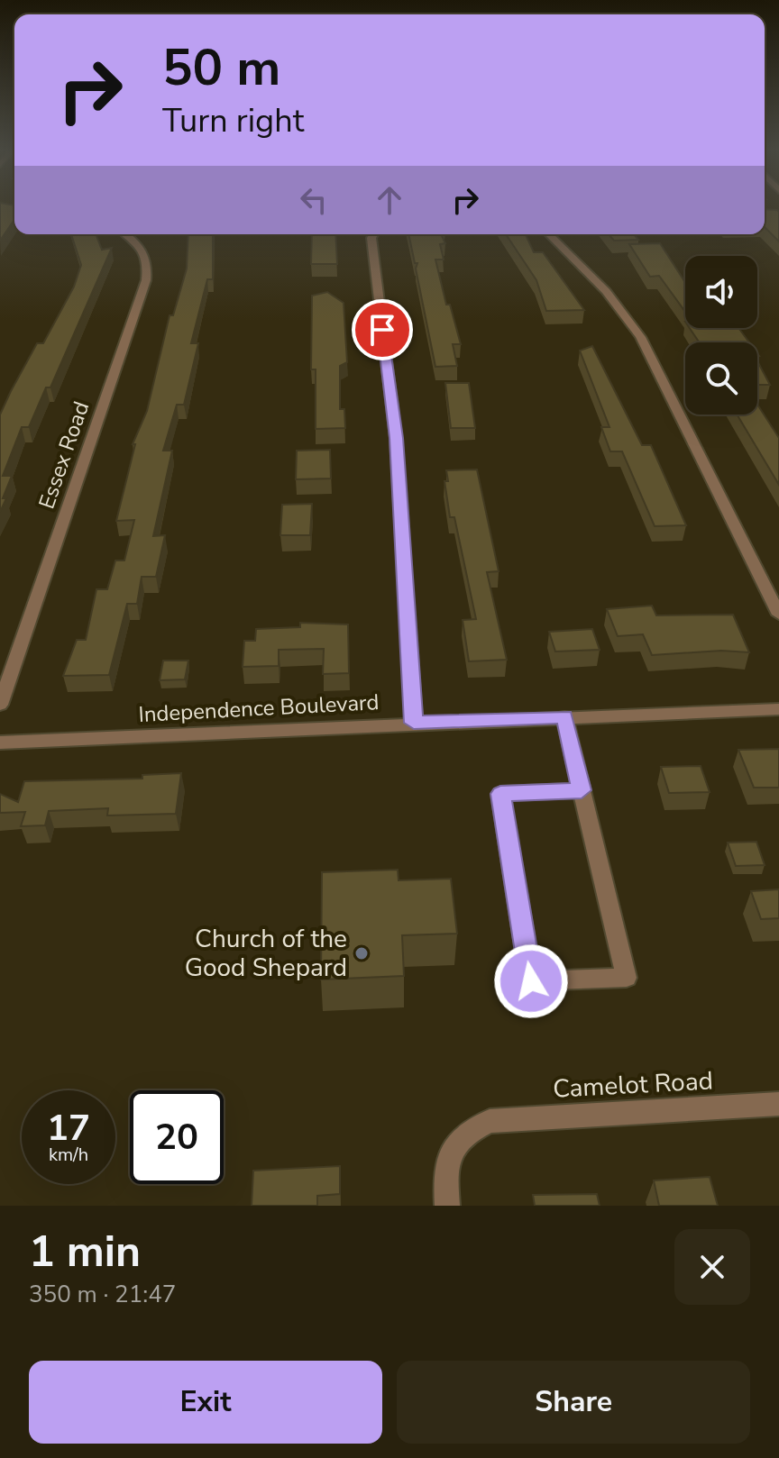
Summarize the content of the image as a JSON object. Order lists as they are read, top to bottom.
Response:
{
  "streets": {
    "street": ["Essex Road", "Independence Boulevard", "Camelot Road"]
  },
  "places": ["Church of the Good Shepard"],
  "page": {
    "turn": ["50 m", "Turn right"],
    "speed": "17 km/h",
    "limit": "20",
    "heading": ["1 min", "350 m · 21:47"],
    "buttons": ["Exit", "Share"]
  }
}
